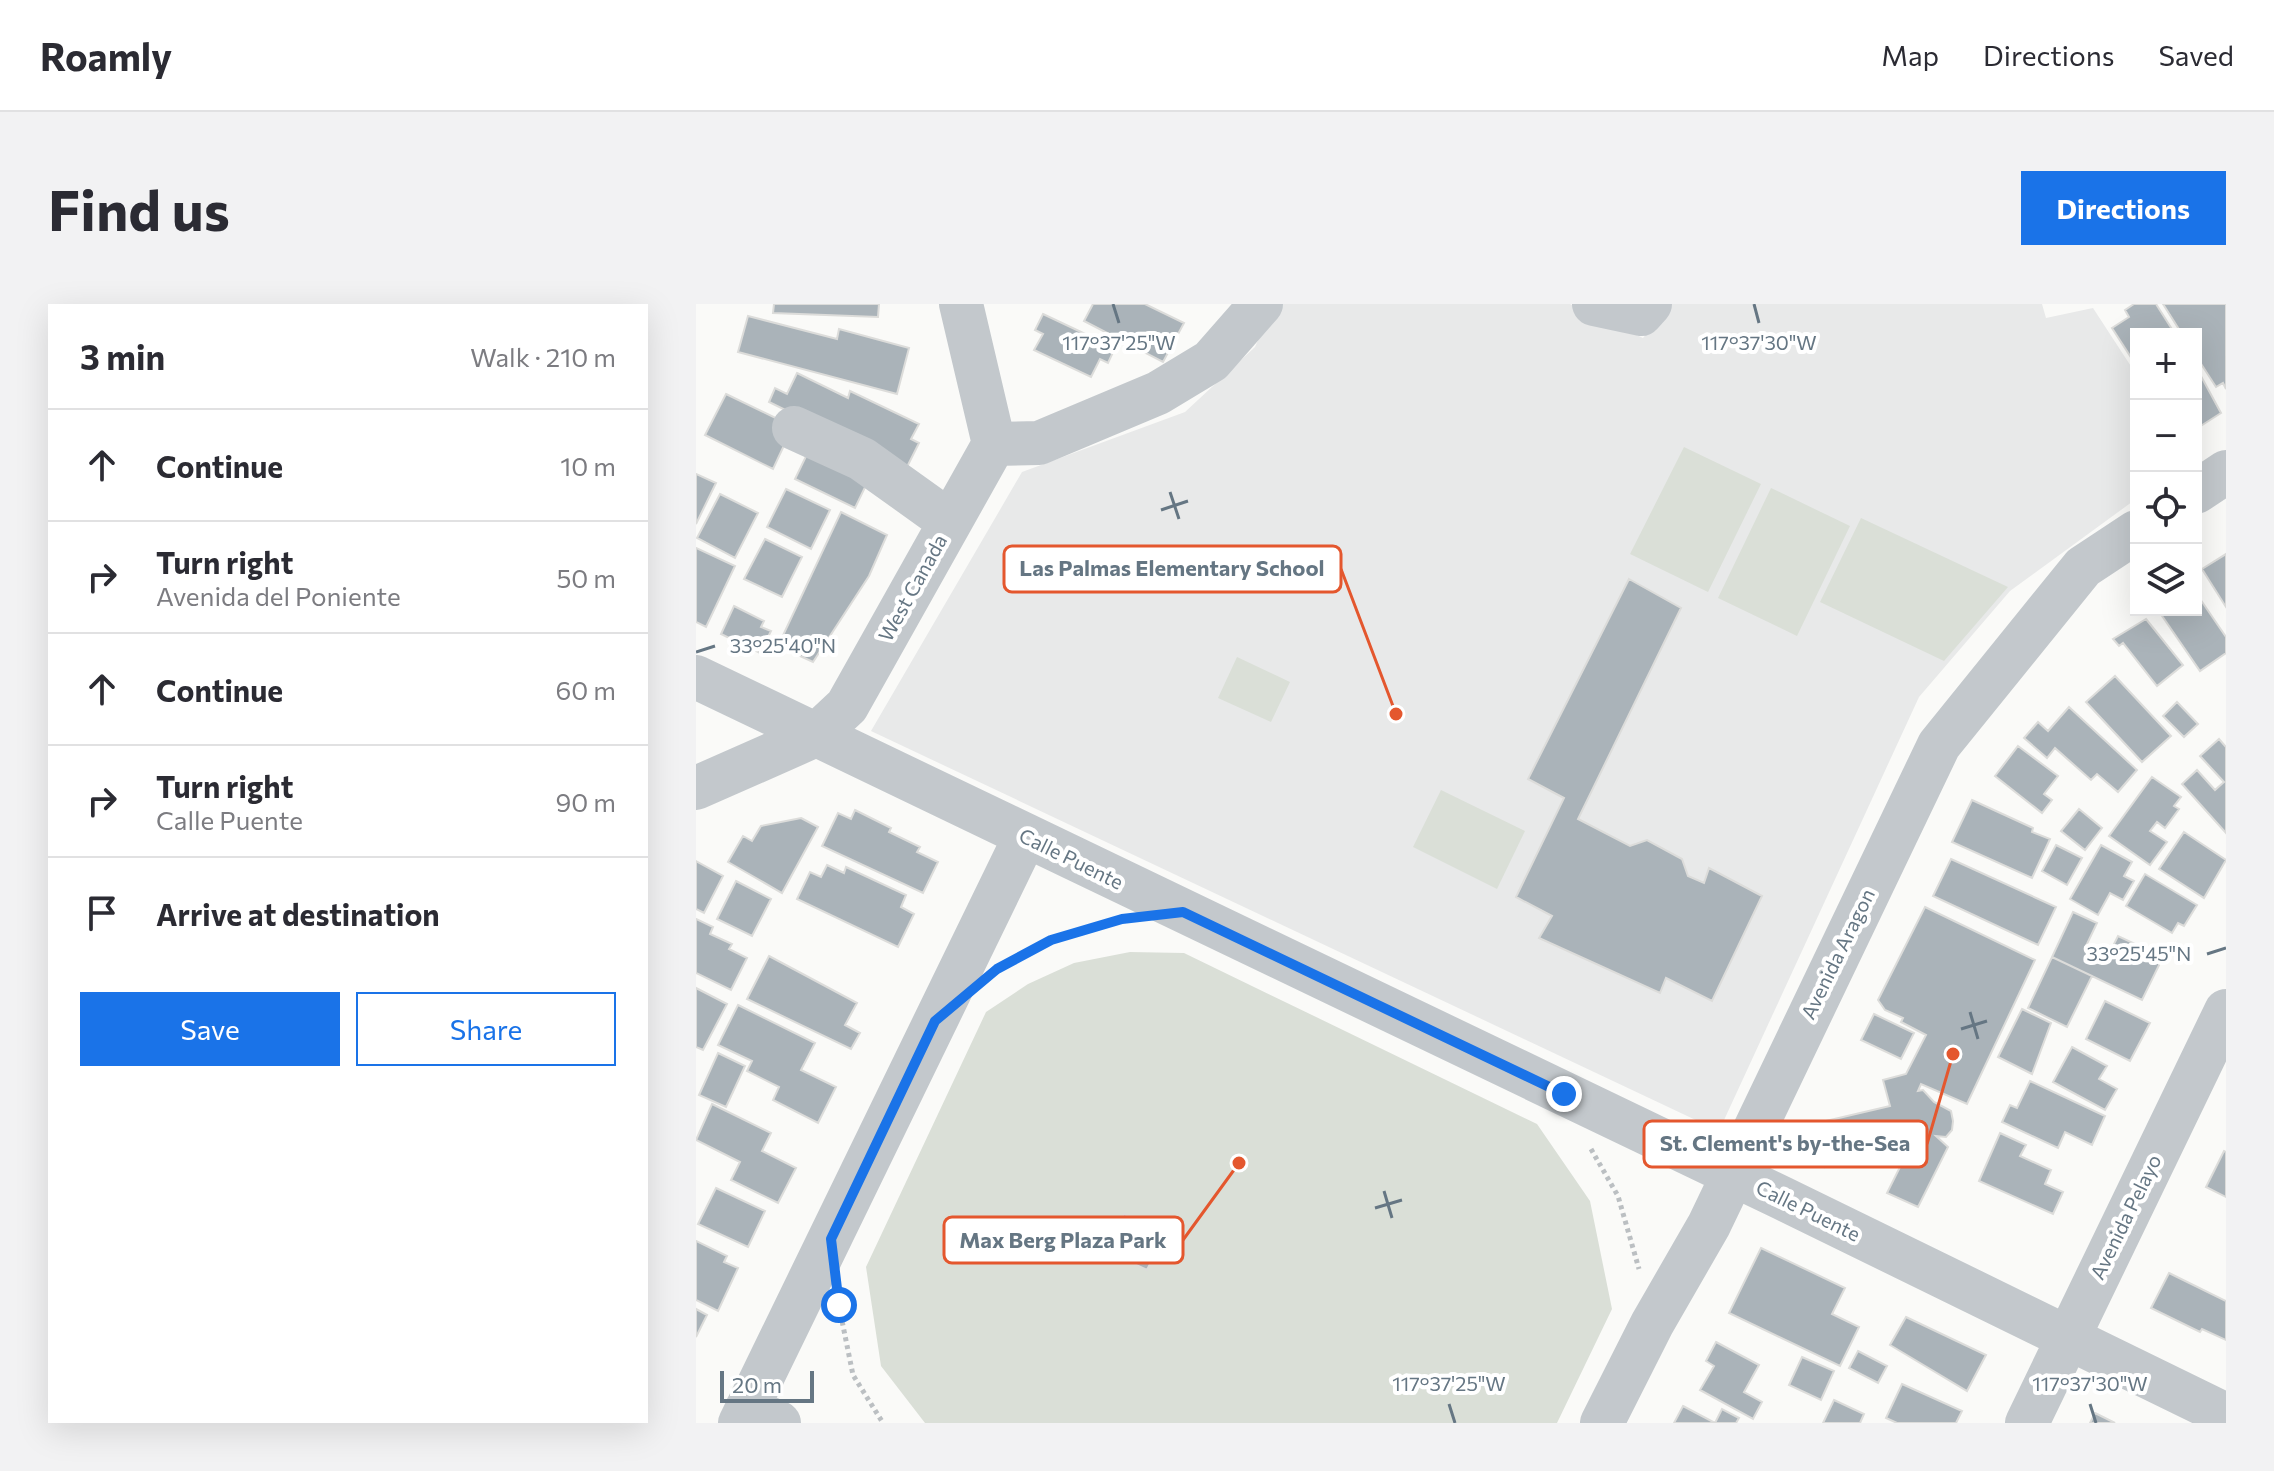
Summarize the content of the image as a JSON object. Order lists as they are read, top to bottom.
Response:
{
  "streets": {
    "street": [
      "West Canada",
      "Calle Puente",
      "Avenida Aragon",
      "Avenida Pelayo"
    ]
  },
  "crossings": [
    ["West Canada", "Calle Puente"],
    ["Calle Puente", "Avenida Aragon"],
    ["Calle Puente", "Avenida Pelayo"]
  ],
  "places": ["Las Palmas Elementary School", "St. Clement's by-the-Sea", "Max Berg Plaza Park"],
  "scale_bar": "20 m",
  "page": {
    "header": "Roamly",
    "nav": ["Map", "Directions", "Saved"],
    "buttons": [
      "Directions",
      ["Save", "Share"]
    ],
    "title": "Find us",
    "heading": ["3 min", "Walk · 210 m"],
    "map_buttons": ["+", "−"],
    "list": [
      ["Continue", "10 m"],
      ["Turn right", "Avenida del Poniente", "50 m"],
      ["Continue", "60 m"],
      ["Turn right", "Calle Puente", "90 m"],
      "Arrive at destination"
    ],
    "scale": "20 m"
  },
  "coordinates": [
    "117°37'25\"W",
    "117°37'30\"W",
    "33°25'40\"N",
    "33°25'45\"N"
  ]
}
